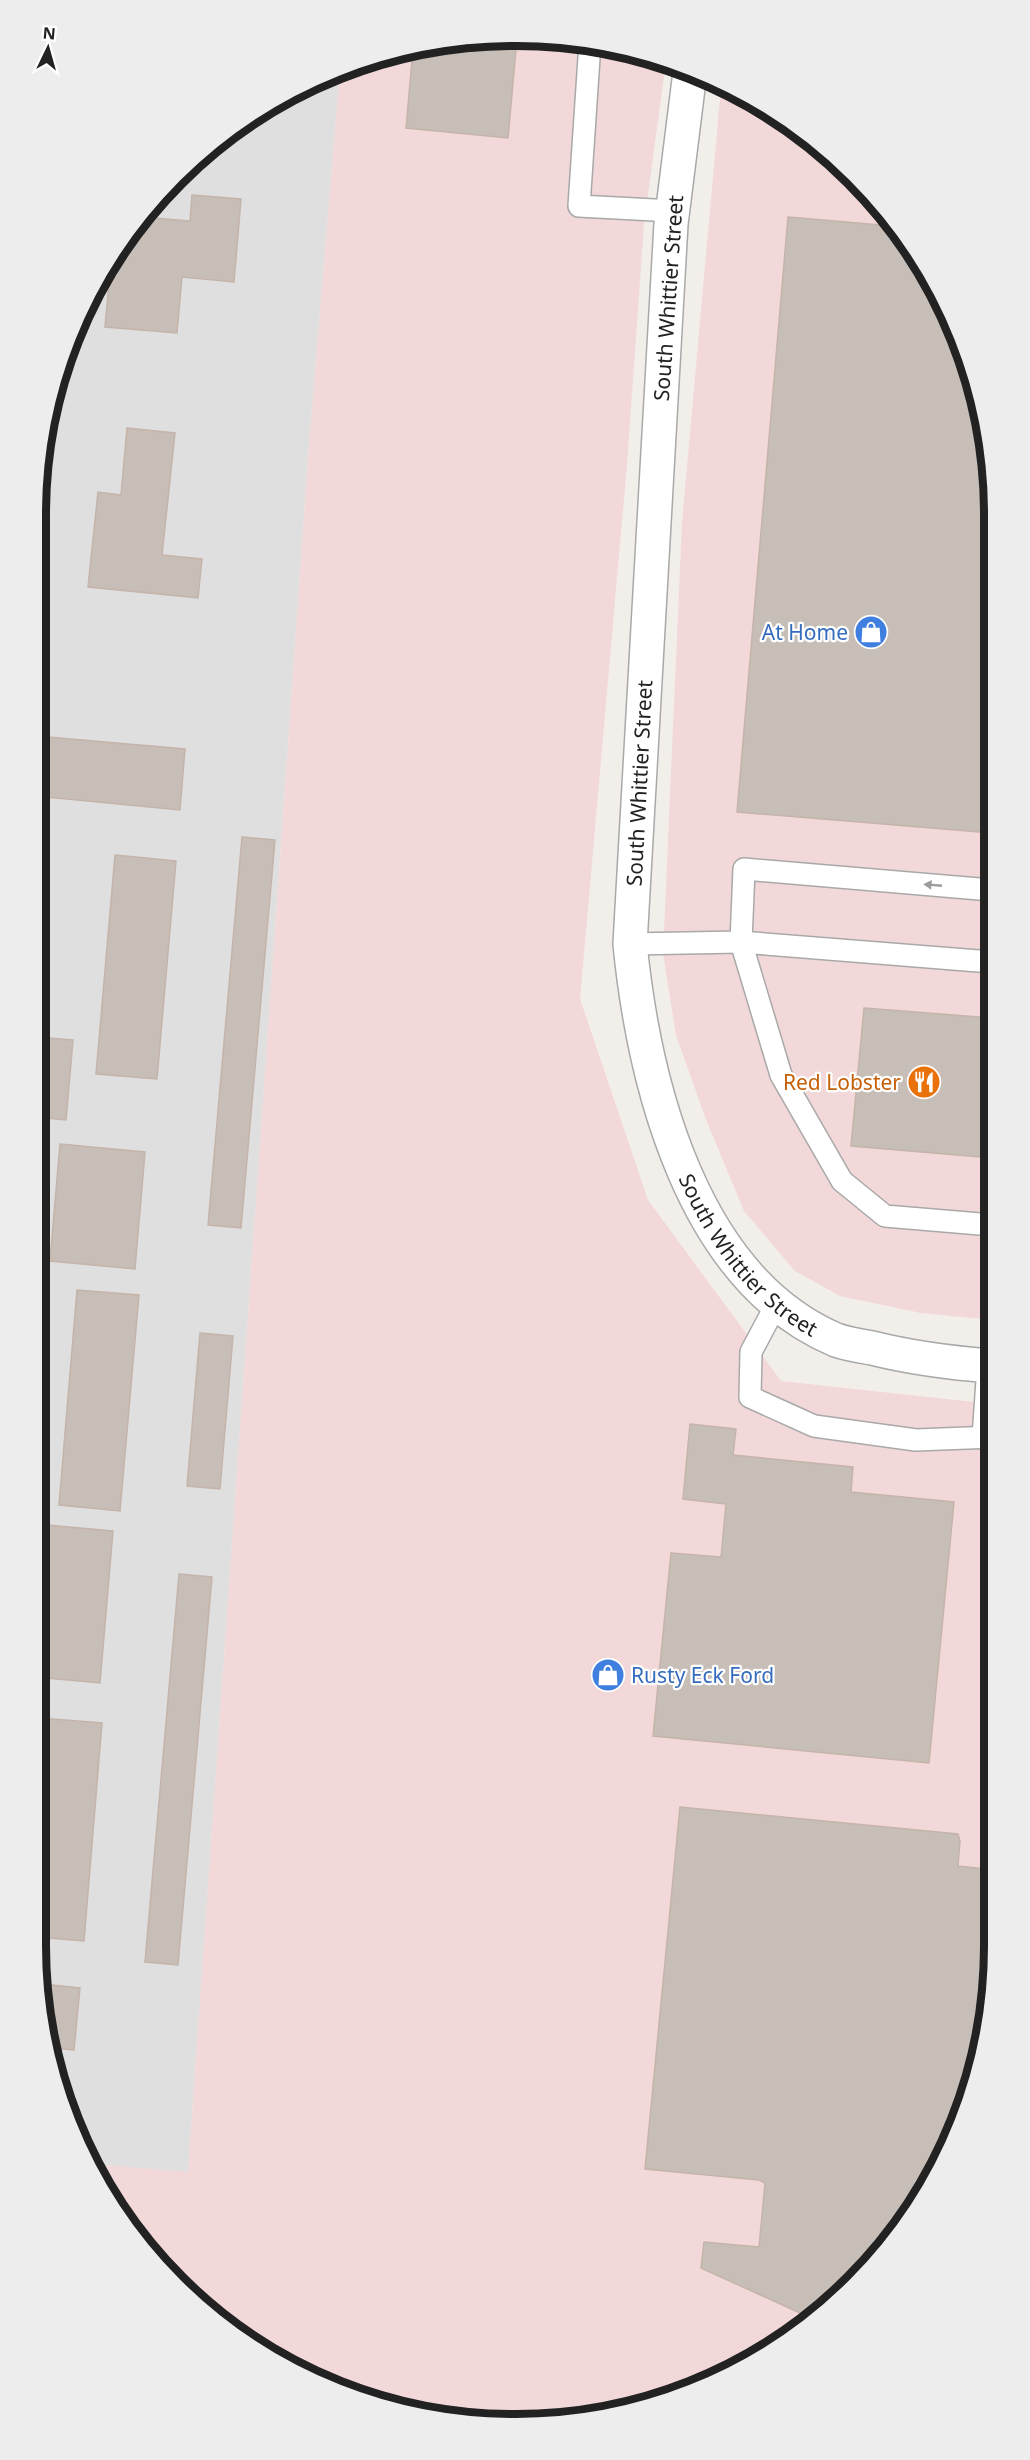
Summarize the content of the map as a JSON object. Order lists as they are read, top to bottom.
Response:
{
  "streets": {
    "street": ["South Whittier Street"]
  },
  "places": {
    "shop": ["At Home", "Rusty Eck Ford"],
    "restaurant": ["Red Lobster"]
  },
  "north": "top"
}
